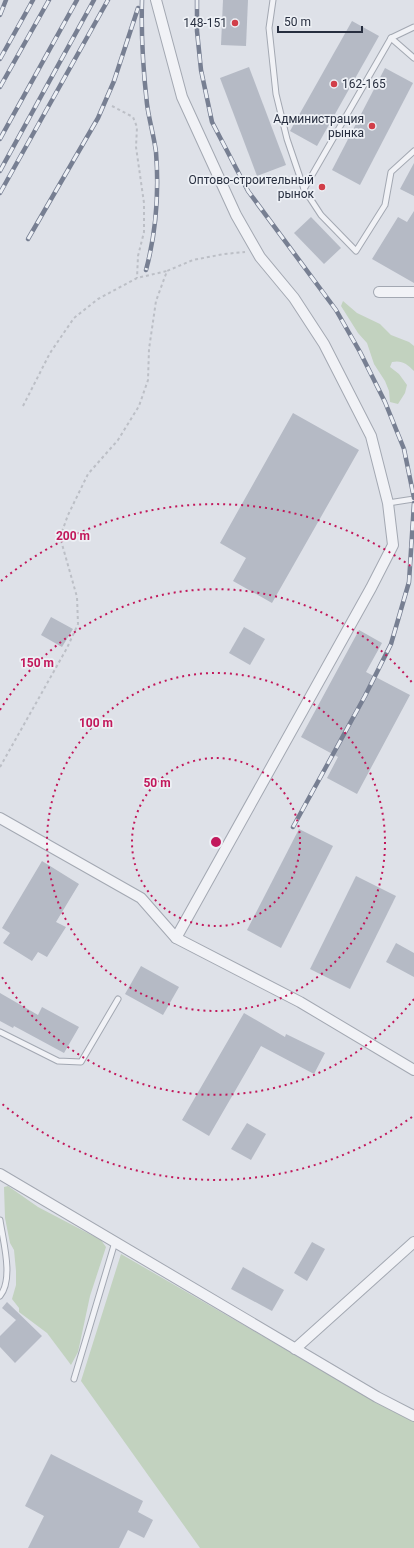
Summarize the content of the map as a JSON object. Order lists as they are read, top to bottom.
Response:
{
  "places": [
    "148-151",
    "162-165",
    "Администрация рынка",
    "Оптово-строительный рынок"
  ],
  "scale_bar": "50 m",
  "rings": [
    "200 m",
    "150 m",
    "100 m",
    "50 m"
  ]
}
